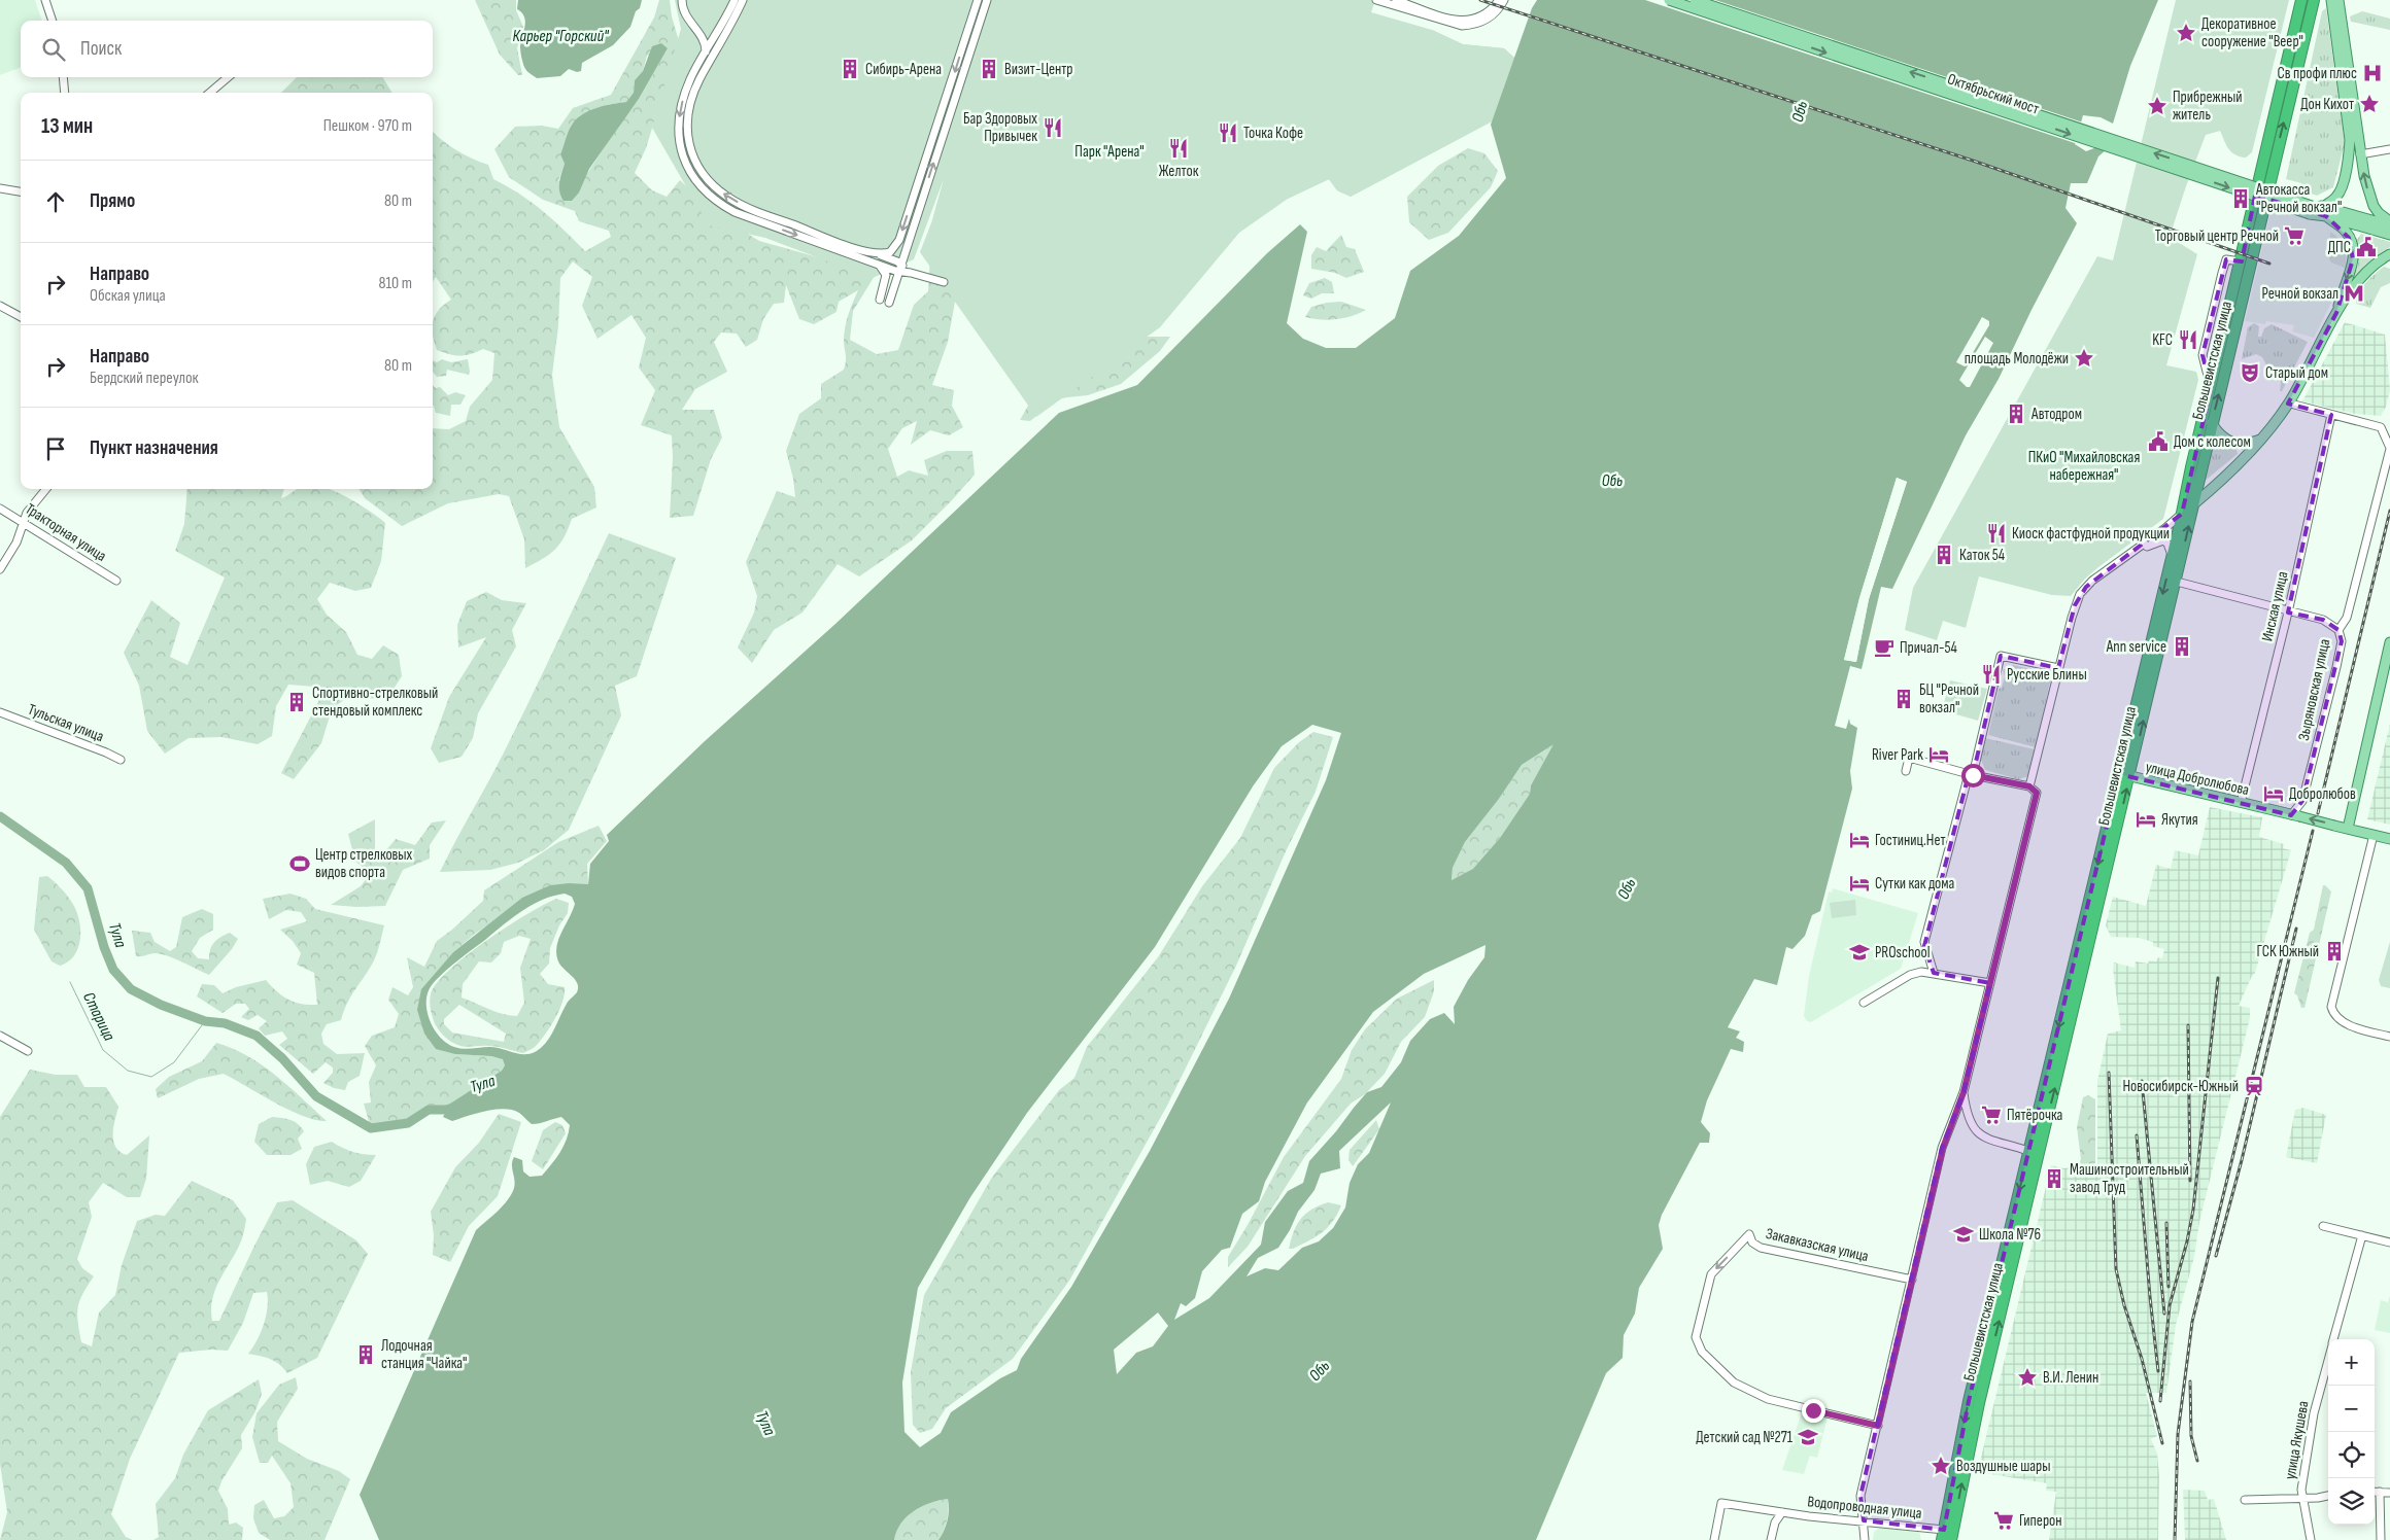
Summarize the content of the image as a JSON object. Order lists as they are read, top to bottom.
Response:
{
  "streets": {
    "highway": ["Большевистская улица"],
    "main road": ["Октябрьский мост", "улица Добролюбова"],
    "street": [
      "Тракторная улица",
      "Инская улица",
      "Зыряновская улица",
      "Тульская улица",
      "Закавказская улица",
      "улица Якушева",
      "Водопроводная улица"
    ]
  },
  "crossings": [
    ["Большевистская улица", "улица Добролюбова"],
    ["Большевистская улица", "Водопроводная улица"],
    ["Инская улица", "Зыряновская улица"],
    ["Инская улица", "улица Добролюбова"],
    ["Зыряновская улица", "улица Добролюбова"]
  ],
  "water": [
    "Карьер \"Горский\"",
    "Обь",
    "Тула",
    "Старица"
  ],
  "parks": ["Парк \"Арена\"", "ПКиО \"Михайловская набережная\""],
  "places": {
    "place": [
      "Декоративное сооружение \"Веер\"",
      "Дон Кихот",
      "Прибрежный житель",
      "площадь Молодёжи",
      "В.И. Ленин",
      "Воздушные шары"
    ],
    "building": [
      "Сибирь-Арена",
      "Визит-Центр",
      "Автокасса \"Речной вокзал\"",
      "Автодром",
      "Каток 54",
      "Ann service",
      "БЦ \"Речной вокзал\"",
      "Спортивно-стрелковый стендовый комплекс",
      "ГСК Южный",
      "Машиностроительный завод Труд",
      "Лодочная станция \"Чайка\""
    ],
    "hospital": ["Св профи плюс"],
    "restaurant": [
      "Бар Здоровых Привычек",
      "Точка Кофе",
      "Желток",
      "KFC",
      "Киоск фастфудной продукции",
      "Русские Блины"
    ],
    "supermarket": ["Торговый центр Речной", "Пятёрочка", "Гиперон"],
    "public building": ["ДПС", "Дом с колесом"],
    "metro station": ["Речной вокзал"],
    "theatre": ["Старый дом"],
    "cafe": ["Причал-54"],
    "hotel": [
      "River Park",
      "Добролюбов",
      "Якутия",
      "Гостиниц.Нет",
      "Сутки как дома"
    ],
    "sports": ["Центр стрелковых видов спорта"],
    "school or university": ["PROschool", "Школа №76", "Детский сад №271"],
    "station": ["Новосибирск-Южный"]
  },
  "page": {
    "search": "Поиск",
    "heading": ["13 мин", "Пешком · 970 m"],
    "list": [
      ["Прямо", "80 m"],
      ["Направо", "Обская улица", "810 m"],
      ["Направо", "Бердский переулок", "80 m"],
      "Пункт назначения"
    ],
    "map_buttons": ["+", "−"]
  }
}
